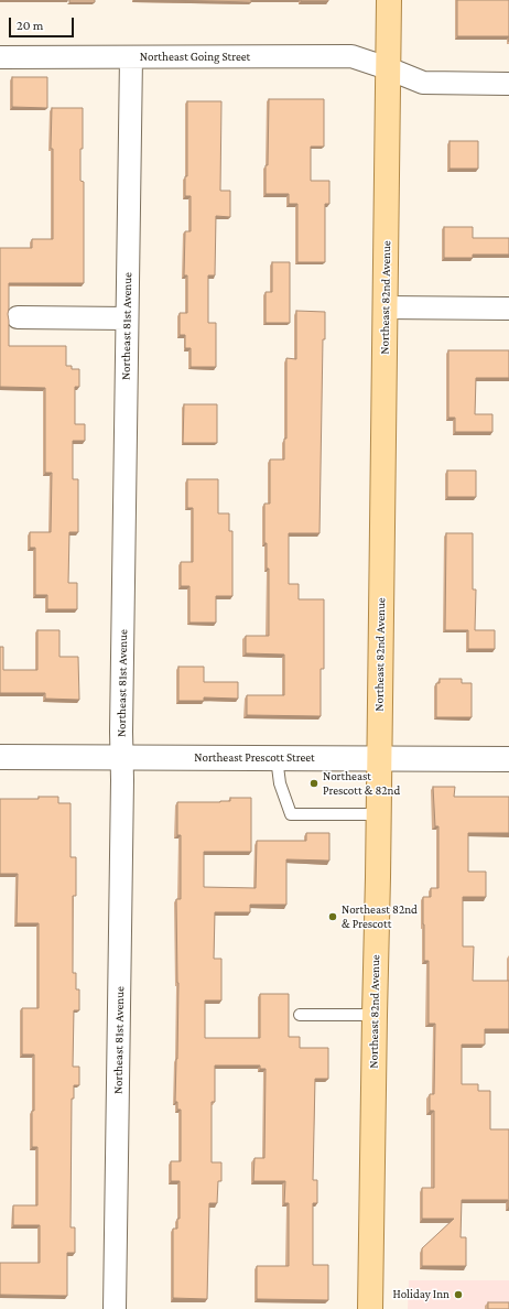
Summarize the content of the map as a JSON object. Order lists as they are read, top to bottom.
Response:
{
  "streets": {
    "main road": ["Northeast 82nd Avenue"],
    "street": ["Northeast Going Street", "Northeast 81st Avenue", "Northeast Prescott Street"]
  },
  "crossings": [
    ["Northeast Going Street", "Northeast 82nd Avenue"],
    ["Northeast Going Street", "Northeast 81st Avenue"],
    ["Northeast 82nd Avenue", "Northeast Prescott Street"],
    ["Northeast 81st Avenue", "Northeast Prescott Street"]
  ],
  "places": ["Northeast Prescott & 82nd", "Northeast 82nd & Prescott", "Holiday Inn"],
  "scale_bar": "20 m"
}
